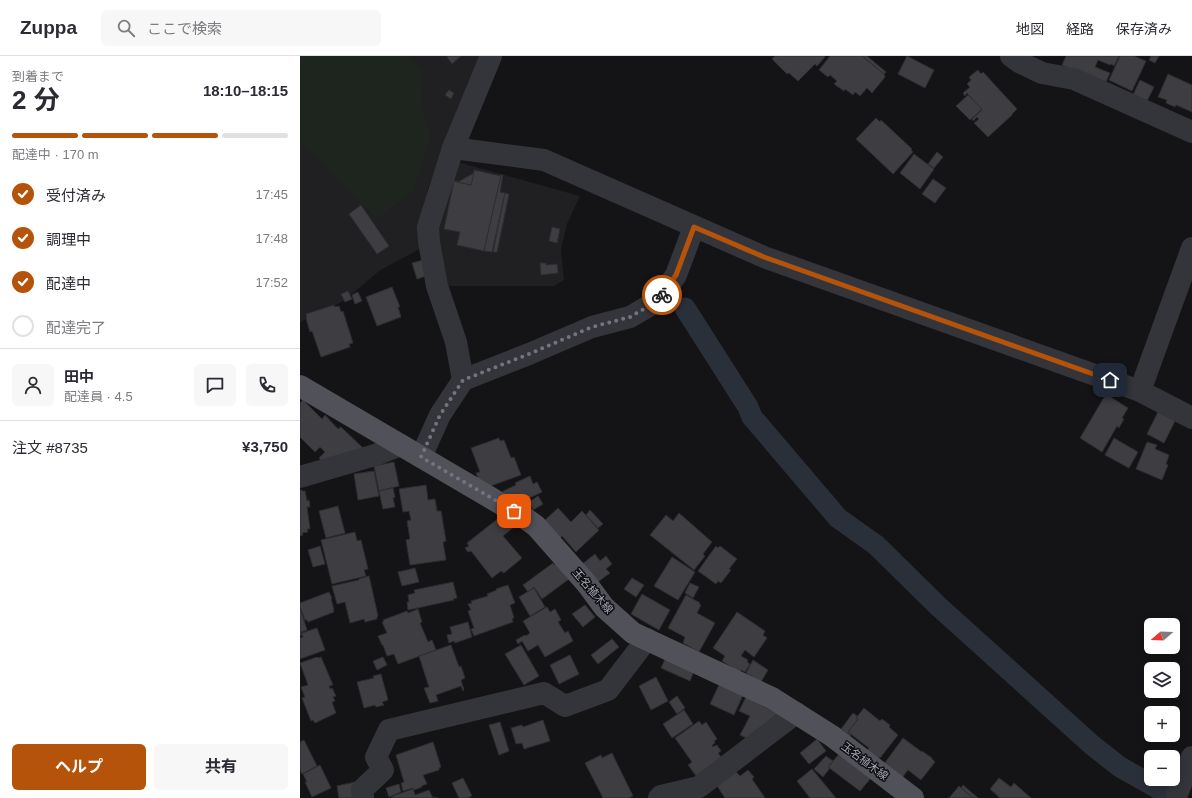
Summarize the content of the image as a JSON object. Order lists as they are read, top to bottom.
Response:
{
  "streets": {
    "main road": ["玉名植木線"]
  },
  "north": "left",
  "page": {
    "header": "Zuppa",
    "search": "ここで検索",
    "nav": ["地図", "経路", "保存済み"],
    "heading": ["2 分", "到着まで", "18:10–18:15"],
    "panel": [
      "田中",
      "配達員 · 4.5",
      "注文 #8735",
      "¥3,750"
    ],
    "bar": "配達中 · 170 m",
    "list": [
      ["受付済み", "17:45"],
      ["調理中", "17:48"],
      ["配達中", "17:52"],
      "配達完了"
    ],
    "map_buttons": ["+", "−"],
    "buttons": ["ヘルプ", "共有"]
  }
}
